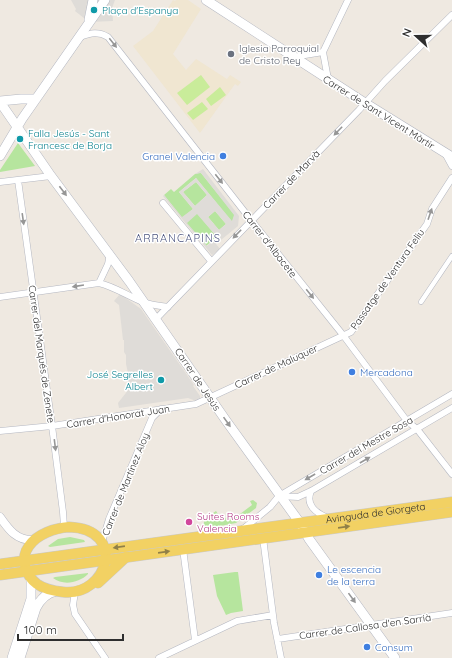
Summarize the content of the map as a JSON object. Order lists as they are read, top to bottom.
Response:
{
  "streets": {
    "main road": ["Carrer de Sant Vicent Màrtir", "Carrer de Jesús", "Avinguda de Giorgeta"],
    "street": [
      "Carrer de Marvà",
      "Carrer d'Albacete",
      "Passatge de Ventura Feliu",
      "Carrer del Marqués de Zenete",
      "Carrer de Maluquer",
      "Carrer d'Honorat Juan",
      "Carrer del Mestre Sosa",
      "Carrer de Martínez Aloy",
      "Carrer de Callosa d'en Sarrià"
    ]
  },
  "crossings": [
    ["Carrer de Sant Vicent Màrtir", "Carrer de Marvà"],
    ["Carrer de Marvà", "Carrer d'Albacete"],
    ["Carrer de Marvà", "Carrer de Jesús"],
    ["Carrer d'Albacete", "Passatge de Ventura Feliu"],
    ["Carrer d'Albacete", "Carrer de Maluquer"],
    ["Carrer d'Albacete", "Carrer del Mestre Sosa"],
    ["Passatge de Ventura Feliu", "Carrer de Maluquer"],
    ["Carrer del Marqués de Zenete", "Carrer d'Honorat Juan"],
    ["Carrer de Maluquer", "Carrer de Jesús"],
    ["Carrer de Maluquer", "Carrer d'Honorat Juan"],
    ["Carrer de Jesús", "Carrer d'Honorat Juan"],
    ["Carrer de Jesús", "Carrer del Mestre Sosa"],
    ["Carrer de Jesús", "Avinguda de Giorgeta"],
    ["Carrer de Jesús", "Carrer de Callosa d'en Sarrià"],
    ["Carrer d'Honorat Juan", "Carrer de Martínez Aloy"],
    ["Carrer del Mestre Sosa", "Avinguda de Giorgeta"],
    ["Carrer de Martínez Aloy", "Avinguda de Giorgeta"]
  ],
  "one_way": [
    "Carrer de Marvà",
    "Carrer d'Albacete",
    "Passatge de Ventura Feliu",
    "Carrer del Marqués de Zenete",
    "Carrer de Jesús"
  ],
  "districts": ["ARRANCAPINS"],
  "places": [
    "Plaça d'Espanya",
    "Iglesia Parroquial de Cristo Rey",
    "Falla Jesús - Sant Francesc de Borja",
    "Granel Valencia",
    "Mercadona",
    "José Segrelles Albert",
    "Suites Rooms Valencia",
    "Le escencia de la terra",
    "Consum"
  ],
  "scale_bar": "100 m",
  "north": "left"
}
